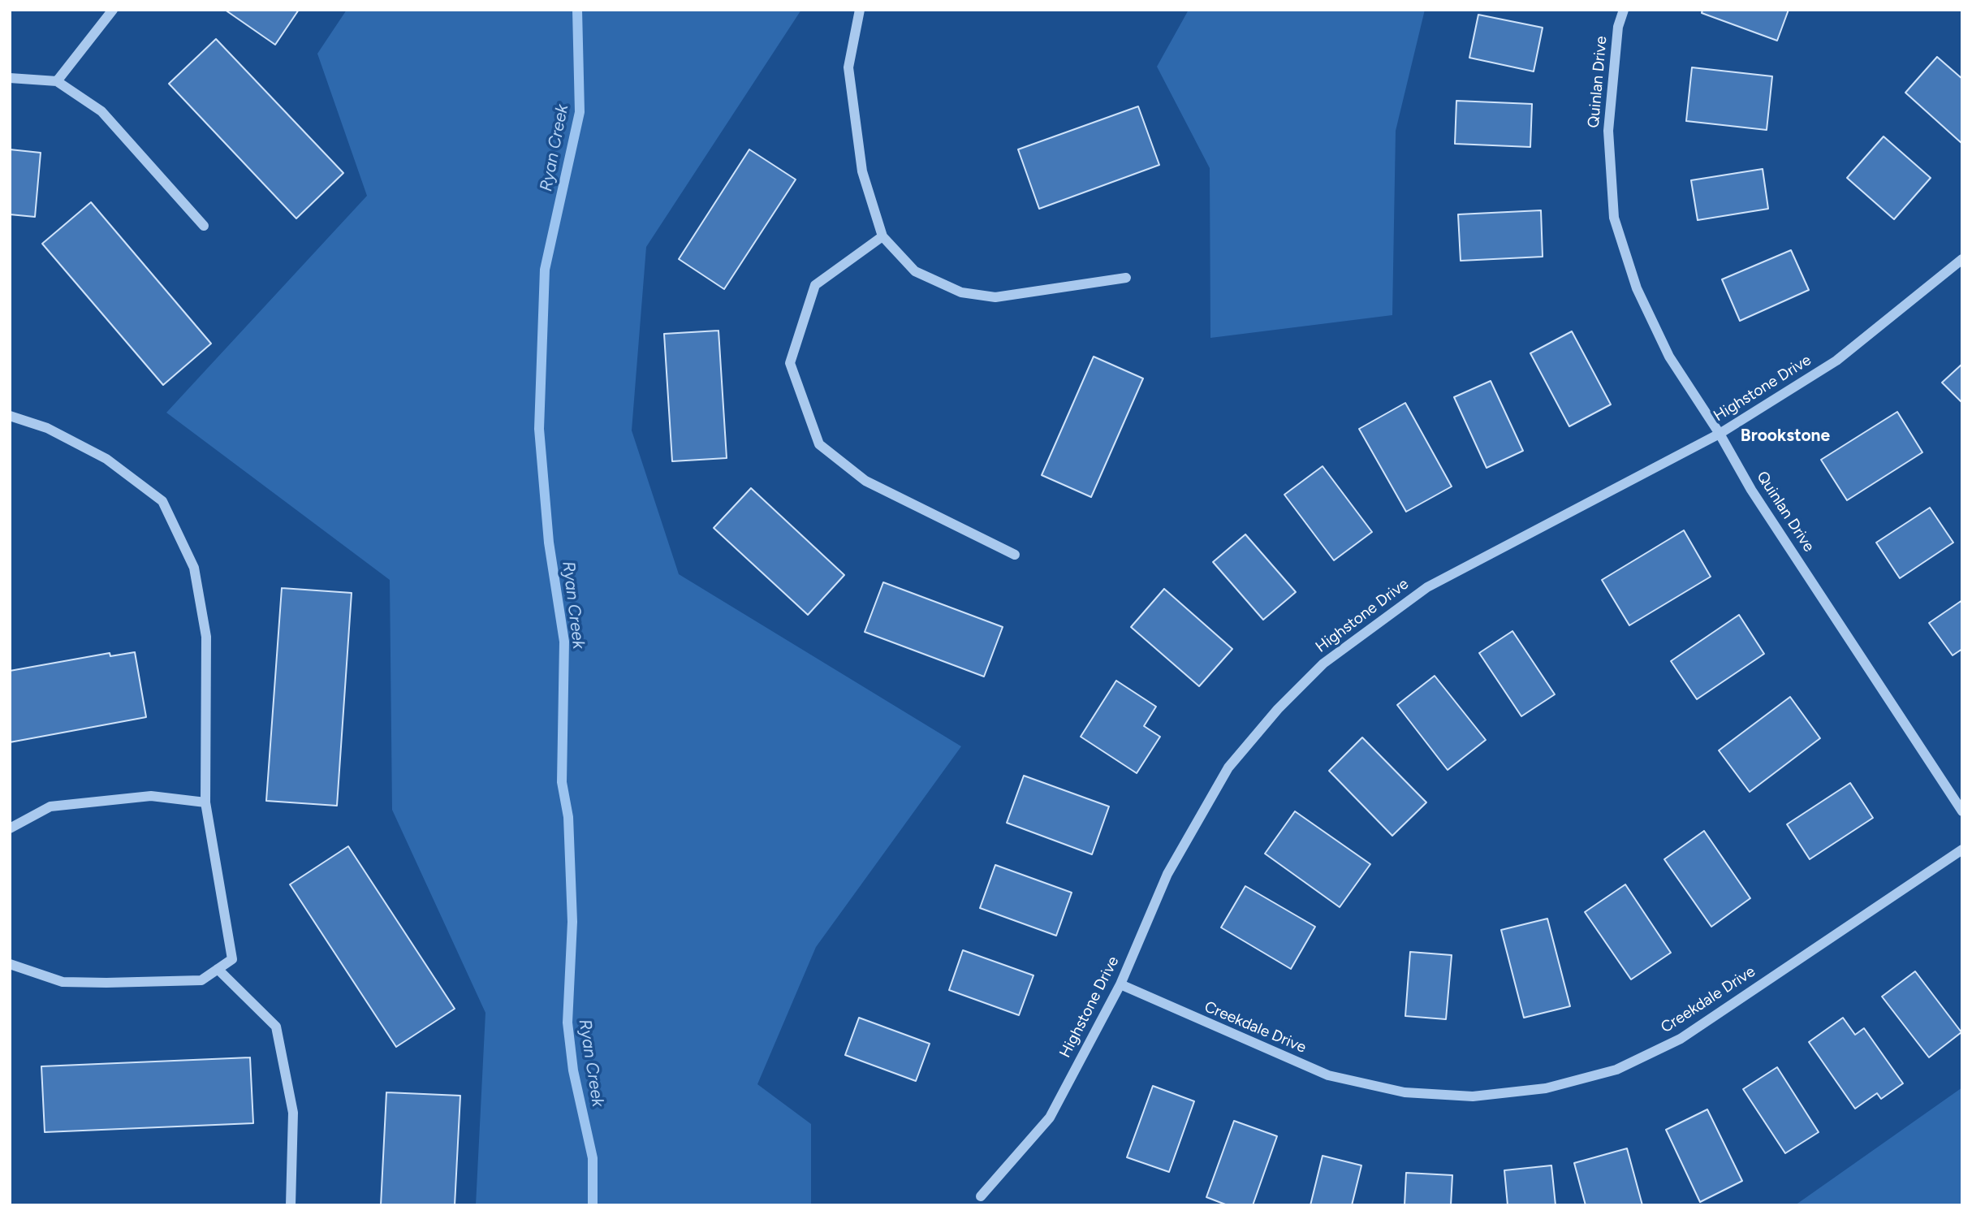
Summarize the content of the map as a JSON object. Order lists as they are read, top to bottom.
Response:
{
  "streets": {
    "street": ["Quinlan Drive", "Highstone Drive", "Creekdale Drive"]
  },
  "crossings": [
    ["Quinlan Drive", "Highstone Drive"],
    ["Highstone Drive", "Creekdale Drive"]
  ],
  "districts": ["Brookstone"],
  "water": ["Ryan Creek"]
}
